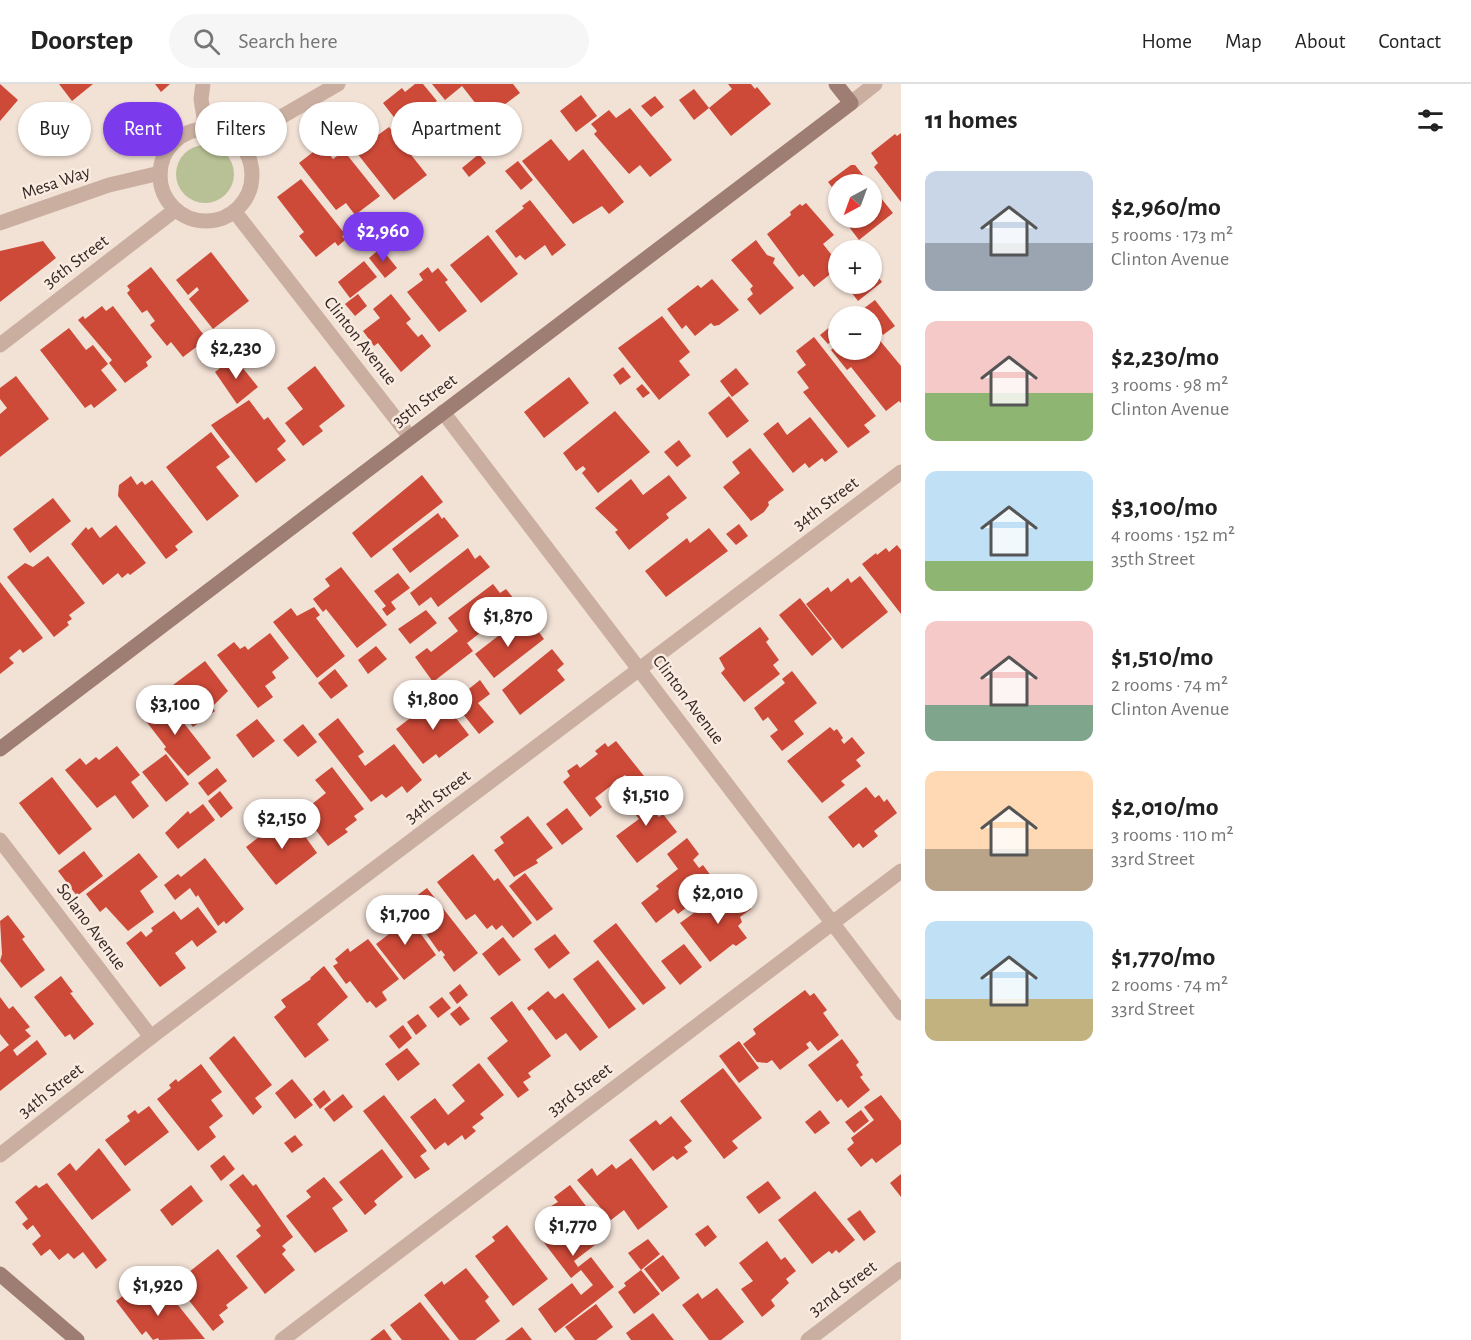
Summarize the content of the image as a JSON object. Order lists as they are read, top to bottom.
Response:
{
  "streets": {
    "street": [
      "Mesa Way",
      "36th Street",
      "Clinton Avenue",
      "35th Street",
      "34th Street",
      "Solano Avenue",
      "33rd Street",
      "32nd Street"
    ]
  },
  "crossings": [
    ["Clinton Avenue", "35th Street"],
    ["Clinton Avenue", "34th Street"],
    ["Clinton Avenue", "33rd Street"],
    ["34th Street", "Solano Avenue"]
  ],
  "north": "bottom left",
  "page": {
    "header": "Doorstep",
    "search": "Search here",
    "nav": [
      "Home",
      "Map",
      "About",
      "Contact"
    ],
    "heading": "11 homes",
    "chip": [
      "Buy",
      "Rent",
      "Filters",
      "New",
      "Apartment"
    ],
    "list": [
      {
        "name": "$2,960/mo",
        "note": "5 rooms · 173 m² · Clinton Avenue"
      },
      {
        "name": "$2,230/mo",
        "note": "3 rooms · 98 m² · Clinton Avenue"
      },
      {
        "name": "$3,100/mo",
        "note": "4 rooms · 152 m² · 35th Street"
      },
      {
        "name": "$1,510/mo",
        "note": "2 rooms · 74 m² · Clinton Avenue"
      },
      {
        "name": "$2,010/mo",
        "note": "3 rooms · 110 m² · 33rd Street"
      },
      {
        "name": "$1,770/mo",
        "note": "2 rooms · 74 m² · 33rd Street"
      }
    ],
    "map_buttons": ["+", "−"],
    "price": [
      "$2,960",
      "$2,230",
      "$1,870",
      "$1,800",
      "$3,100",
      "$1,510",
      "$2,150",
      "$2,010",
      "$1,700",
      "$1,770",
      "$1,920"
    ]
  }
}
